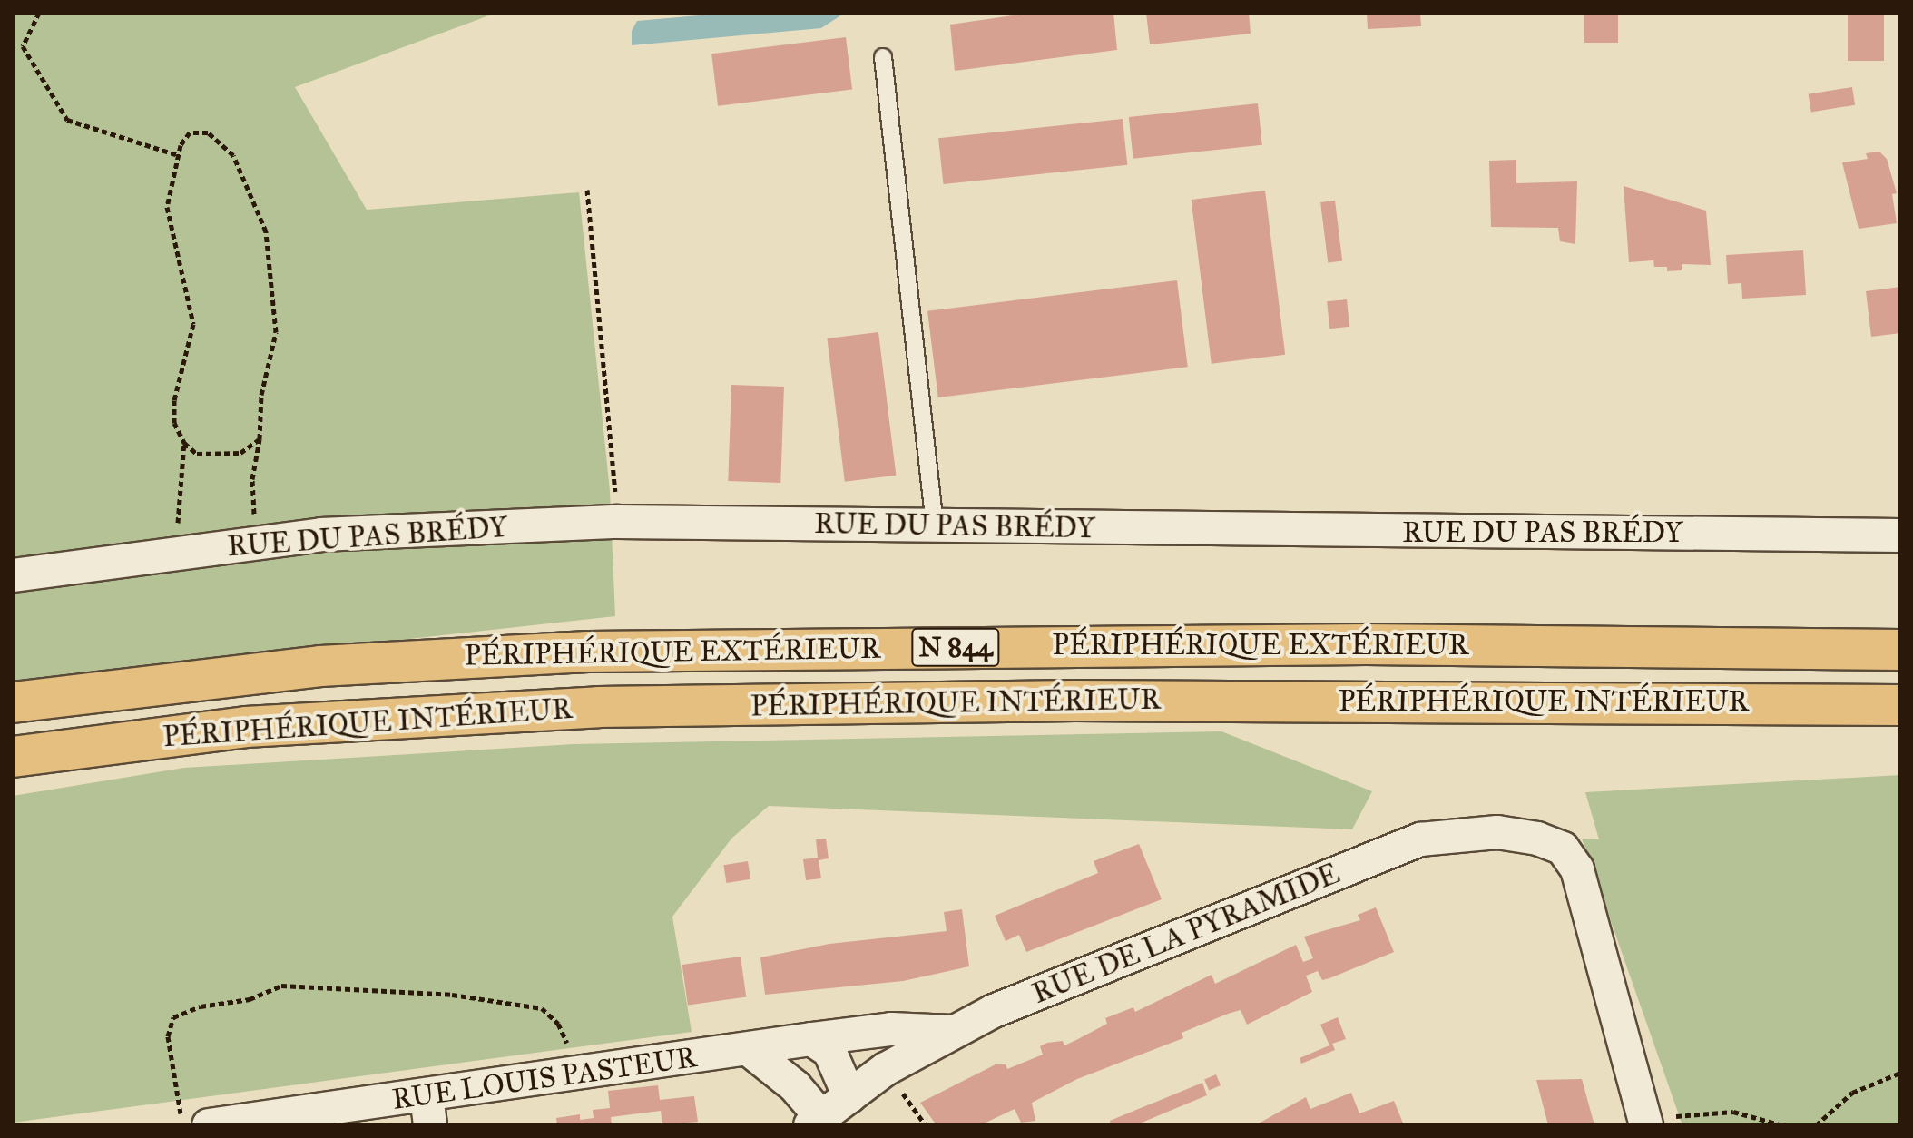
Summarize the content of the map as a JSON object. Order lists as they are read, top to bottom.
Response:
{
  "streets": {
    "highway": ["PÉRIPHÉRIQUE EXTÉRIEUR", "N 844", "PÉRIPHÉRIQUE INTÉRIEUR"],
    "street": ["RUE DU PAS BRÉDY", "RUE DE LA PYRAMIDE", "RUE LOUIS PASTEUR"]
  },
  "crossings": [
    ["RUE DE LA PYRAMIDE", "RUE LOUIS PASTEUR"]
  ]
}
